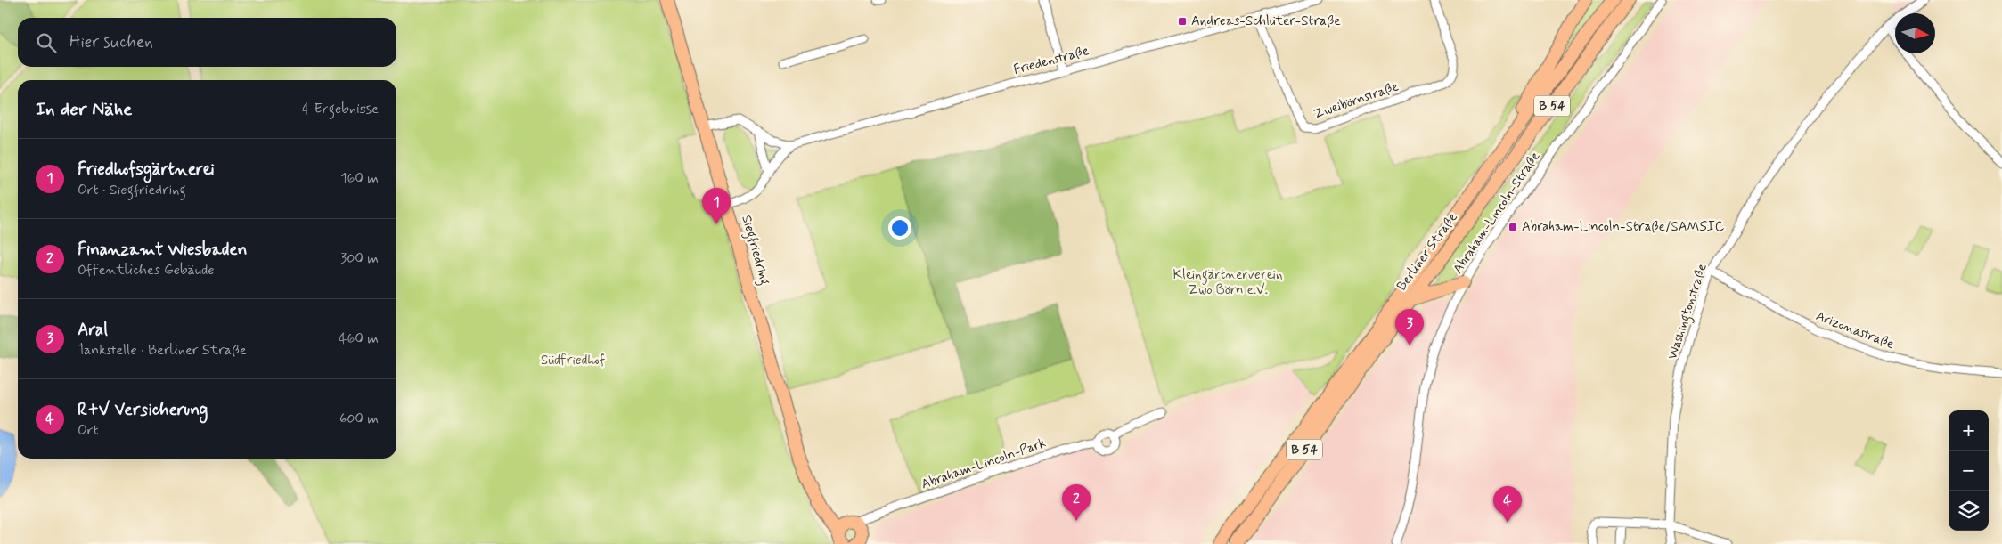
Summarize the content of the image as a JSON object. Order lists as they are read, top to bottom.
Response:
{
  "streets": {
    "main road": ["B 54", "Siegfriedring", "Berliner Straße"],
    "street": [
      "Friedenstraße",
      "Zweibörnstraße",
      "Abraham-Lincoln-Straße",
      "Washingtonstraße",
      "Arizonastraße",
      "Abraham-Lincoln-Park"
    ]
  },
  "crossings": [
    ["Friedenstraße", "Zweibörnstraße"],
    ["B 54", "Berliner Straße"],
    ["Siegfriedring", "Abraham-Lincoln-Park"],
    ["Washingtonstraße", "Arizonastraße"]
  ],
  "parks": ["Kleingärtnerverein Zwo Börn e.V.", "Südfriedhof"],
  "places": {
    "transit": ["Andreas-Schlüter-Straße", "Abraham-Lincoln-Straße/SAMSIC"]
  },
  "north": "right",
  "page": {
    "search": "Hier suchen",
    "heading": ["In der Nähe", "4 Ergebnisse"],
    "list": [
      {
        "mark": "1",
        "name": "Friedhofsgärtnerei",
        "note": "Ort · Siegfriedring",
        "value": "160 m"
      },
      {
        "mark": "2",
        "name": "Finanzamt Wiesbaden",
        "note": "Öffentliches Gebäude",
        "value": "300 m"
      },
      {
        "mark": "3",
        "name": "Aral",
        "note": "Tankstelle · Berliner Straße",
        "value": "460 m"
      },
      {
        "mark": "4",
        "name": "R+V Versicherung",
        "note": "Ort",
        "value": "600 m"
      }
    ],
    "pins": [
      "1",
      "3",
      "2",
      "4"
    ],
    "map_buttons": ["+", "−"]
  }
}
